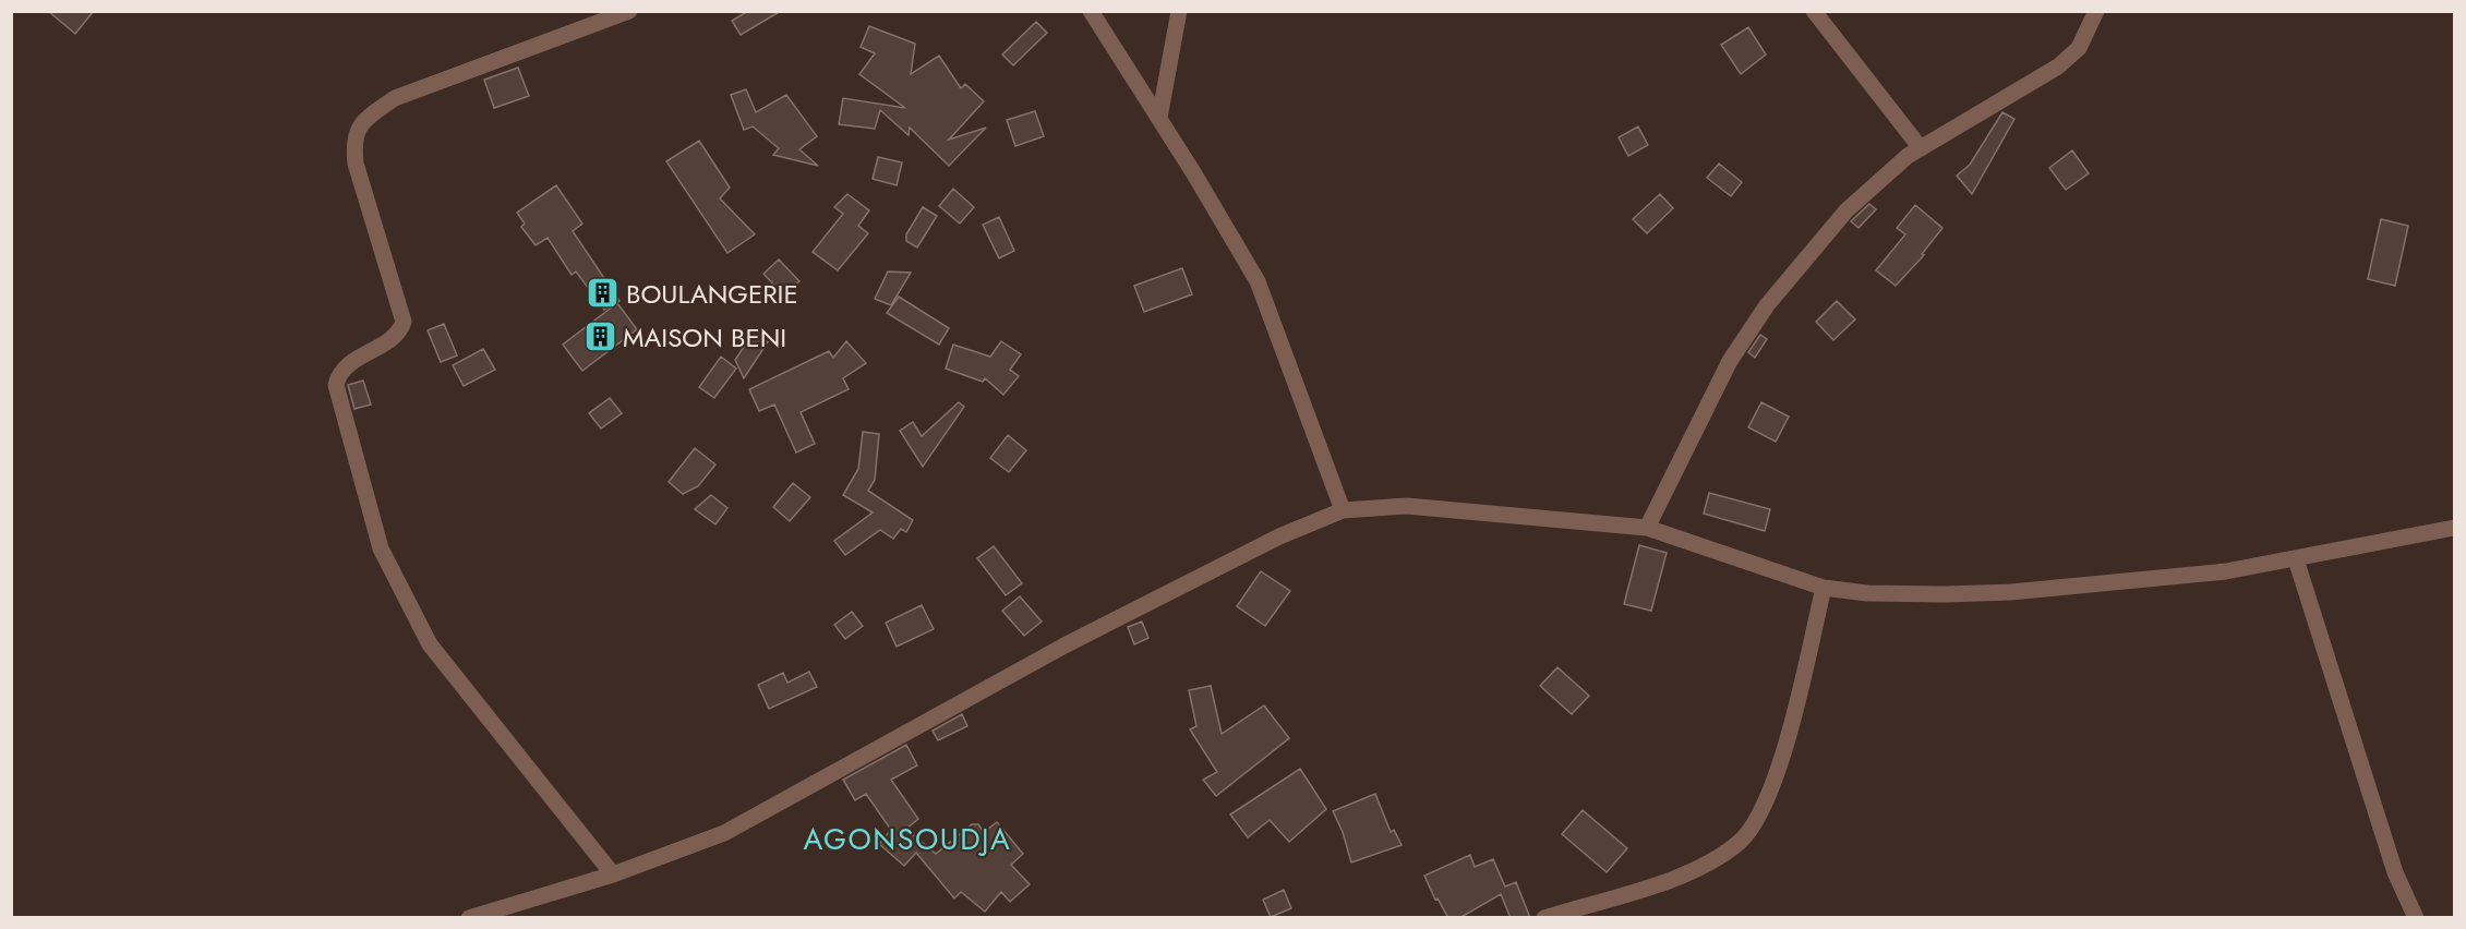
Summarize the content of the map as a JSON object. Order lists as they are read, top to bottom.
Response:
{
  "districts": ["AGONSOUDJA"],
  "places": {
    "building": ["BOULANGERIE", "MAISON BENI"]
  }
}
